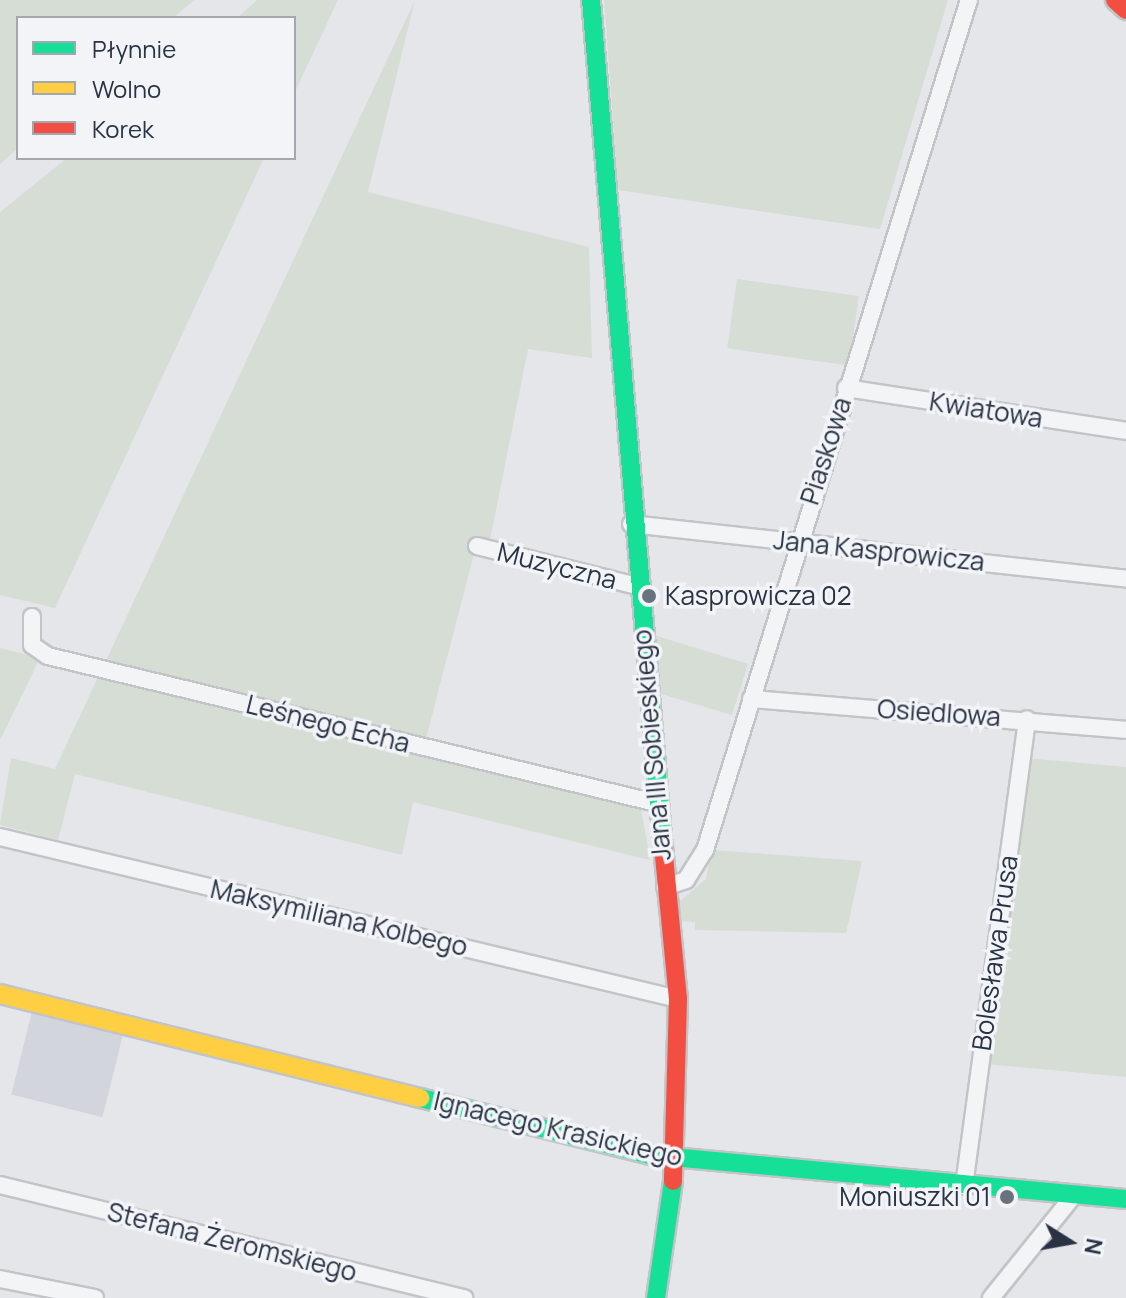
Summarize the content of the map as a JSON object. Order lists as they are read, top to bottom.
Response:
{
  "streets": {
    "street": [
      "Kwiatowa",
      "Piaskowa",
      "Jana Kasprowicza",
      "Muzyczna",
      "Osiedlowa",
      "Leśnego Echa",
      "Jana III Sobieskiego",
      "Maksymiliana Kolbego",
      "Bolesława Prusa",
      "Ignacego Krasickiego",
      "Stefana Żeromskiego"
    ]
  },
  "crossings": [
    ["Kwiatowa", "Piaskowa"],
    ["Piaskowa", "Jana Kasprowicza"],
    ["Piaskowa", "Osiedlowa"],
    ["Piaskowa", "Jana III Sobieskiego"],
    ["Jana Kasprowicza", "Jana III Sobieskiego"],
    ["Muzyczna", "Jana III Sobieskiego"],
    ["Osiedlowa", "Bolesława Prusa"],
    ["Leśnego Echa", "Jana III Sobieskiego"],
    ["Jana III Sobieskiego", "Maksymiliana Kolbego"],
    ["Jana III Sobieskiego", "Ignacego Krasickiego"],
    ["Bolesława Prusa", "Ignacego Krasickiego"]
  ],
  "places": ["Kasprowicza 02", "Moniuszki 01"],
  "legend": ["Płynnie", "Wolno", "Korek"],
  "north": "right"
}
